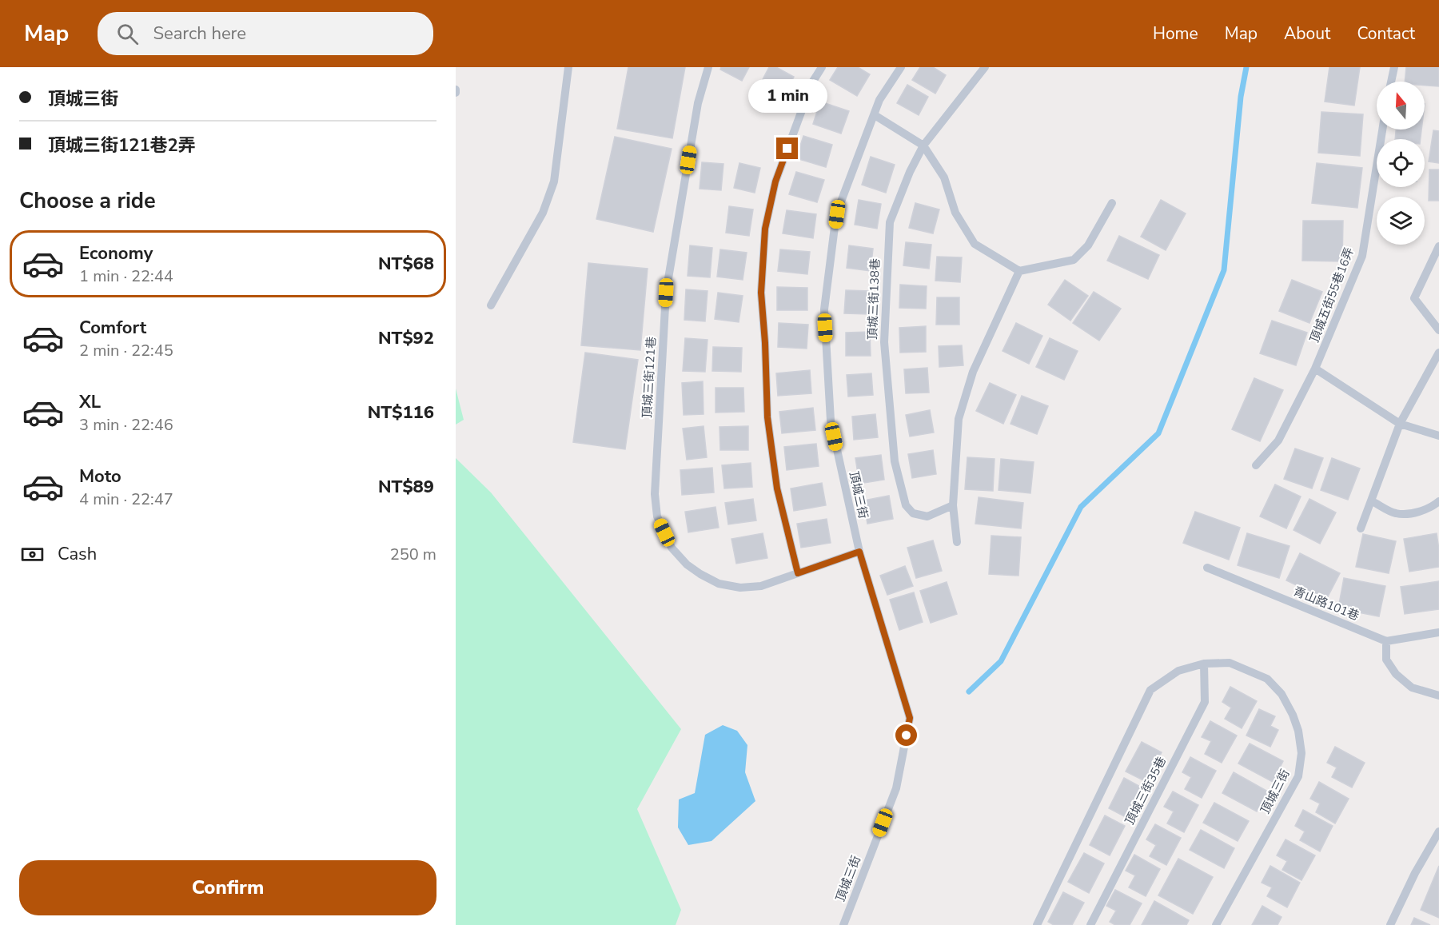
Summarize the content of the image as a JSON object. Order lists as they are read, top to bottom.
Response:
{
  "streets": {
    "lane": [
      "頂城五街55巷16弄",
      "頂城三街138巷",
      "頂城三街121巷",
      "頂城三街",
      "青山路101巷",
      "頂城三街35巷"
    ]
  },
  "crossings": [
    ["頂城三街121巷", "頂城三街"],
    ["頂城三街", "頂城三街35巷"]
  ],
  "north": "top",
  "page": {
    "header": "Map",
    "search": "Search here",
    "nav": [
      "Home",
      "Map",
      "About",
      "Contact"
    ],
    "banner": ["頂城三街", "頂城三街121巷2弄"],
    "bubble": "1 min",
    "heading": "Choose a ride",
    "list": [
      {
        "name": "Economy",
        "note": "1 min · 22:44",
        "value": "NT$68"
      },
      {
        "name": "Comfort",
        "note": "2 min · 22:45",
        "value": "NT$92"
      },
      {
        "name": "XL",
        "note": "3 min · 22:46",
        "value": "NT$116"
      },
      {
        "name": "Moto",
        "note": "4 min · 22:47",
        "value": "NT$89"
      }
    ],
    "pay": ["Cash", "250 m"],
    "buttons": "Confirm"
  }
}
